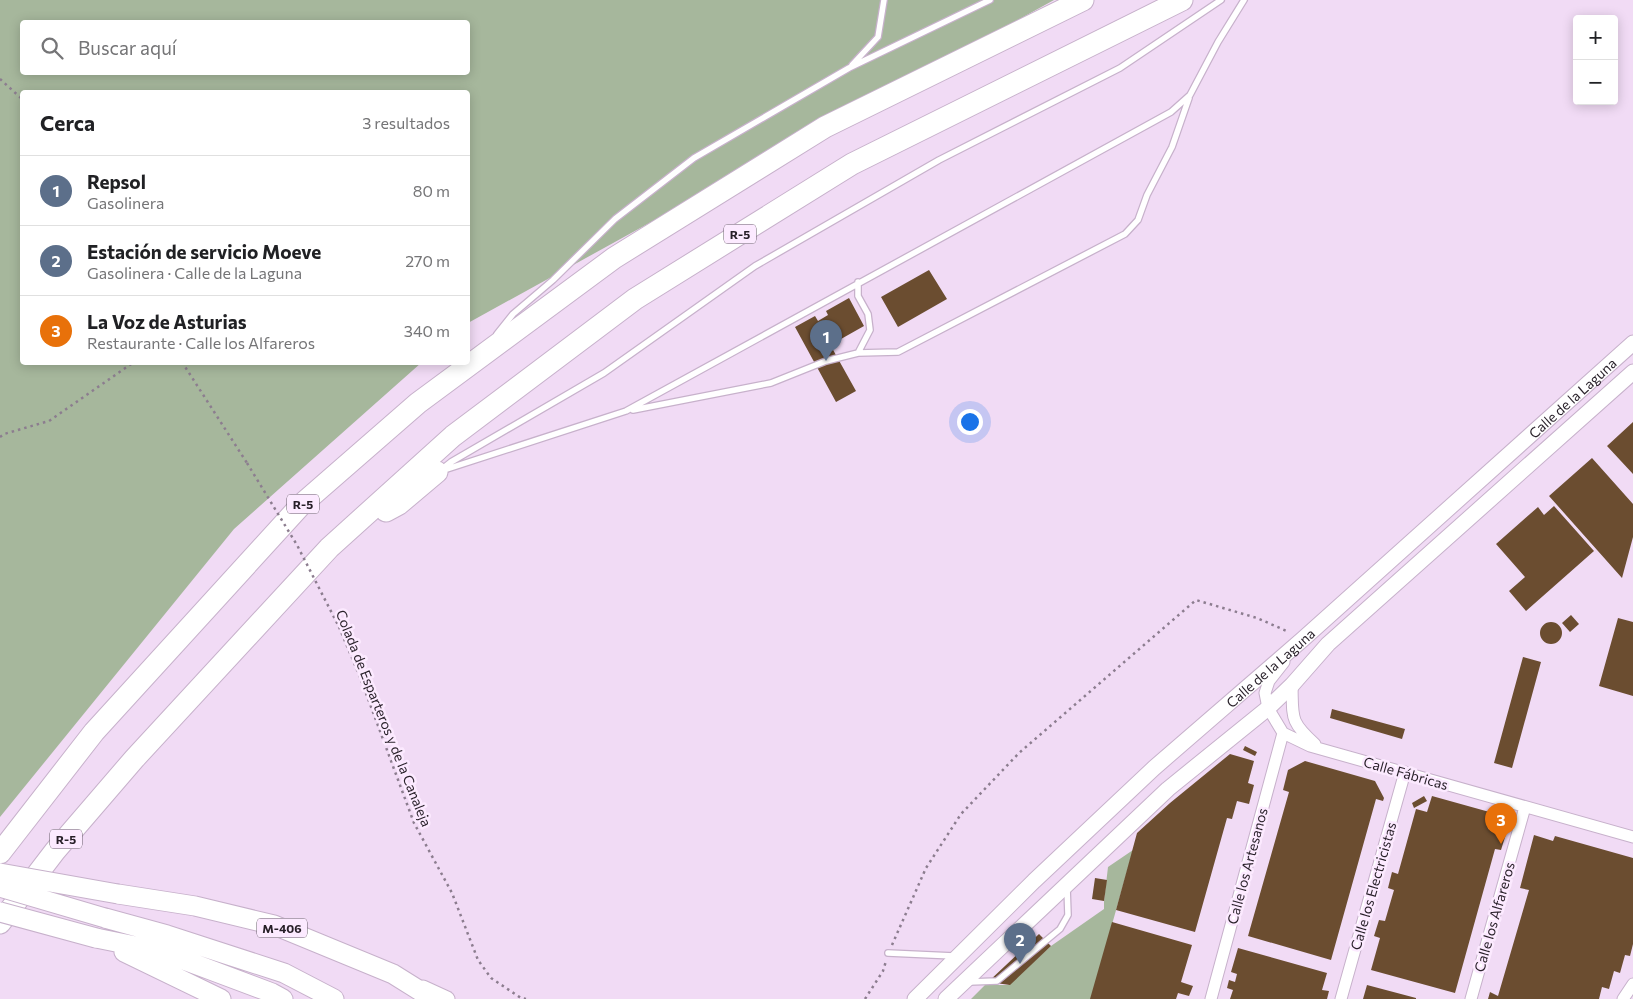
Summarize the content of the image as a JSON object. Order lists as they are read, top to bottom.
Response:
{
  "streets": {
    "highway": ["R-5", "M-406"],
    "street": [
      "Calle de la Laguna",
      "Calle Fábricas",
      "Calle los Artesanos",
      "Calle los Electricistas",
      "Calle los Alfareros"
    ],
    "path": ["Colada de Esparteros y de la Canaleja"]
  },
  "crossings": [
    ["Calle Fábricas", "Calle los Artesanos"],
    ["Calle Fábricas", "Calle los Electricistas"],
    ["Calle Fábricas", "Calle los Alfareros"]
  ],
  "page": {
    "map_buttons": ["+", "−"],
    "search": "Buscar aquí",
    "heading": ["Cerca", "3 resultados"],
    "list": [
      {
        "mark": "1",
        "name": "Repsol",
        "note": "Gasolinera",
        "value": "80 m"
      },
      {
        "mark": "2",
        "name": "Estación de servicio Moeve",
        "note": "Gasolinera · Calle de la Laguna",
        "value": "270 m"
      },
      {
        "mark": "3",
        "name": "La Voz de Asturias",
        "note": "Restaurante · Calle los Alfareros",
        "value": "340 m"
      }
    ],
    "pins": ["1", "3", "2"]
  }
}
